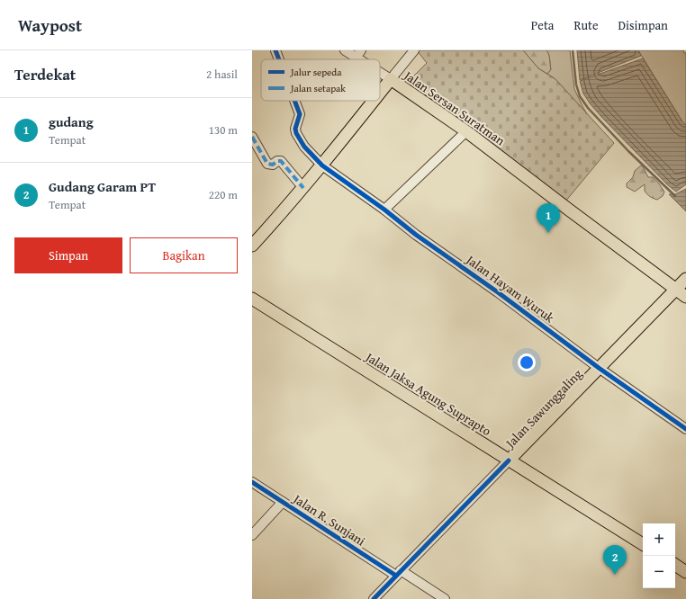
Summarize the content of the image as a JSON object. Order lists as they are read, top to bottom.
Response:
{
  "streets": {
    "main road": ["Jalan Sersan Suratman", "Jalan Jaksa Agung Suprapto", "Jalan Sawunggaling"],
    "street": ["Jalan Hayam Wuruk", "Jalan R. Sunjani"]
  },
  "crossings": [
    ["Jalan Sersan Suratman", "Jalan Hayam Wuruk"],
    ["Jalan Sersan Suratman", "Jalan Sawunggaling"],
    ["Jalan Hayam Wuruk", "Jalan Sawunggaling"],
    ["Jalan Jaksa Agung Suprapto", "Jalan Sawunggaling"]
  ],
  "legend": ["Jalur sepeda", "Jalan setapak"],
  "page": {
    "header": "Waypost",
    "nav": ["Peta", "Rute", "Disimpan"],
    "heading": ["Terdekat", "2 hasil"],
    "list": [
      {
        "mark": "1",
        "name": "gudang",
        "note": "Tempat",
        "value": "130 m"
      },
      {
        "mark": "2",
        "name": "Gudang Garam PT",
        "note": "Tempat",
        "value": "220 m"
      }
    ],
    "pins": ["1", "2"],
    "buttons": ["Simpan", "Bagikan"],
    "map_buttons": ["+", "−"]
  }
}
